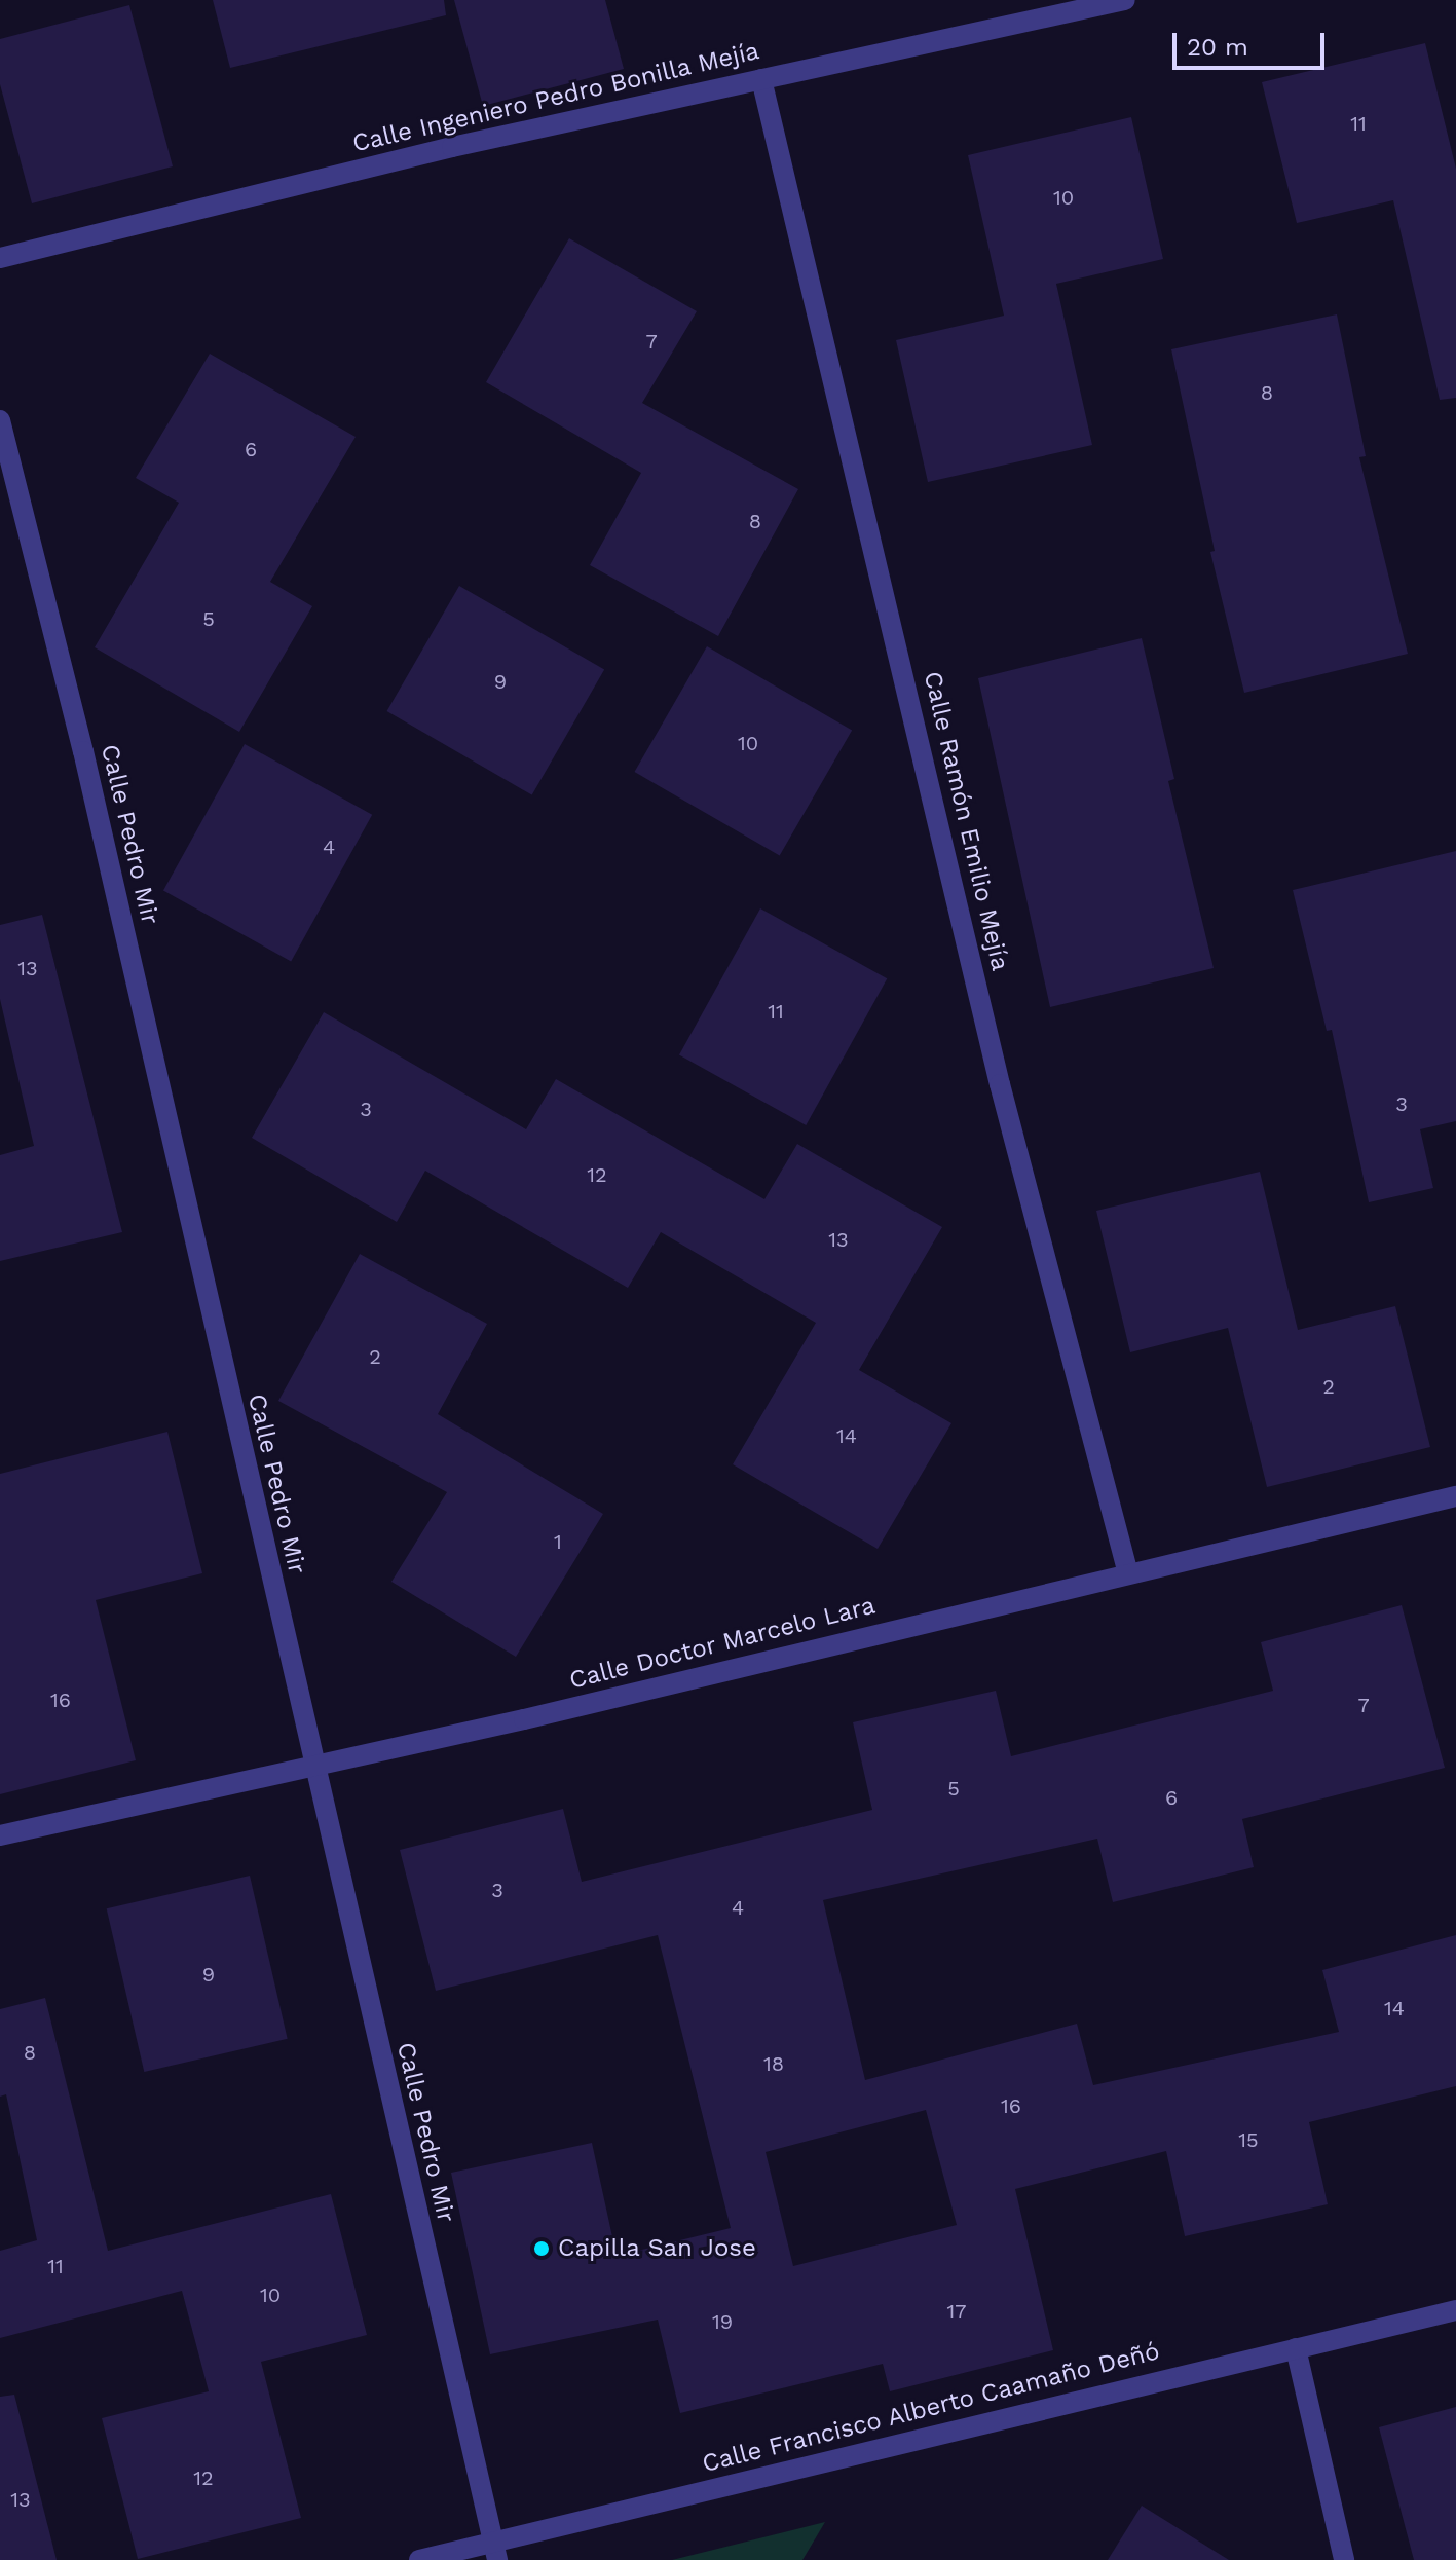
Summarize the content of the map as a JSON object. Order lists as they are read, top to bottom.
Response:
{
  "streets": {
    "street": [
      "Calle Ingeniero Pedro Bonilla Mejía",
      "Calle Ramón Emilio Mejía",
      "Calle Pedro Mir",
      "Calle Doctor Marcelo Lara",
      "Calle Francisco Alberto Caamaño Deñó"
    ]
  },
  "crossings": [
    ["Calle Ingeniero Pedro Bonilla Mejía", "Calle Ramón Emilio Mejía"],
    ["Calle Ramón Emilio Mejía", "Calle Doctor Marcelo Lara"],
    ["Calle Pedro Mir", "Calle Doctor Marcelo Lara"],
    ["Calle Pedro Mir", "Calle Francisco Alberto Caamaño Deñó"]
  ],
  "places": ["Capilla San Jose"],
  "house_numbers": [
    "11",
    "10",
    "7",
    "8",
    "6",
    "8",
    "5",
    "9",
    "10",
    "4",
    "13",
    "11",
    "3",
    "3",
    "12",
    "13",
    "2",
    "2",
    "14",
    "1",
    "16",
    "7",
    "5",
    "6",
    "3",
    "4",
    "9",
    "14",
    "8",
    "18",
    "16",
    "15",
    "11",
    "10",
    "17",
    "19",
    "12",
    "13"
  ],
  "scale_bar": "20 m"
}
